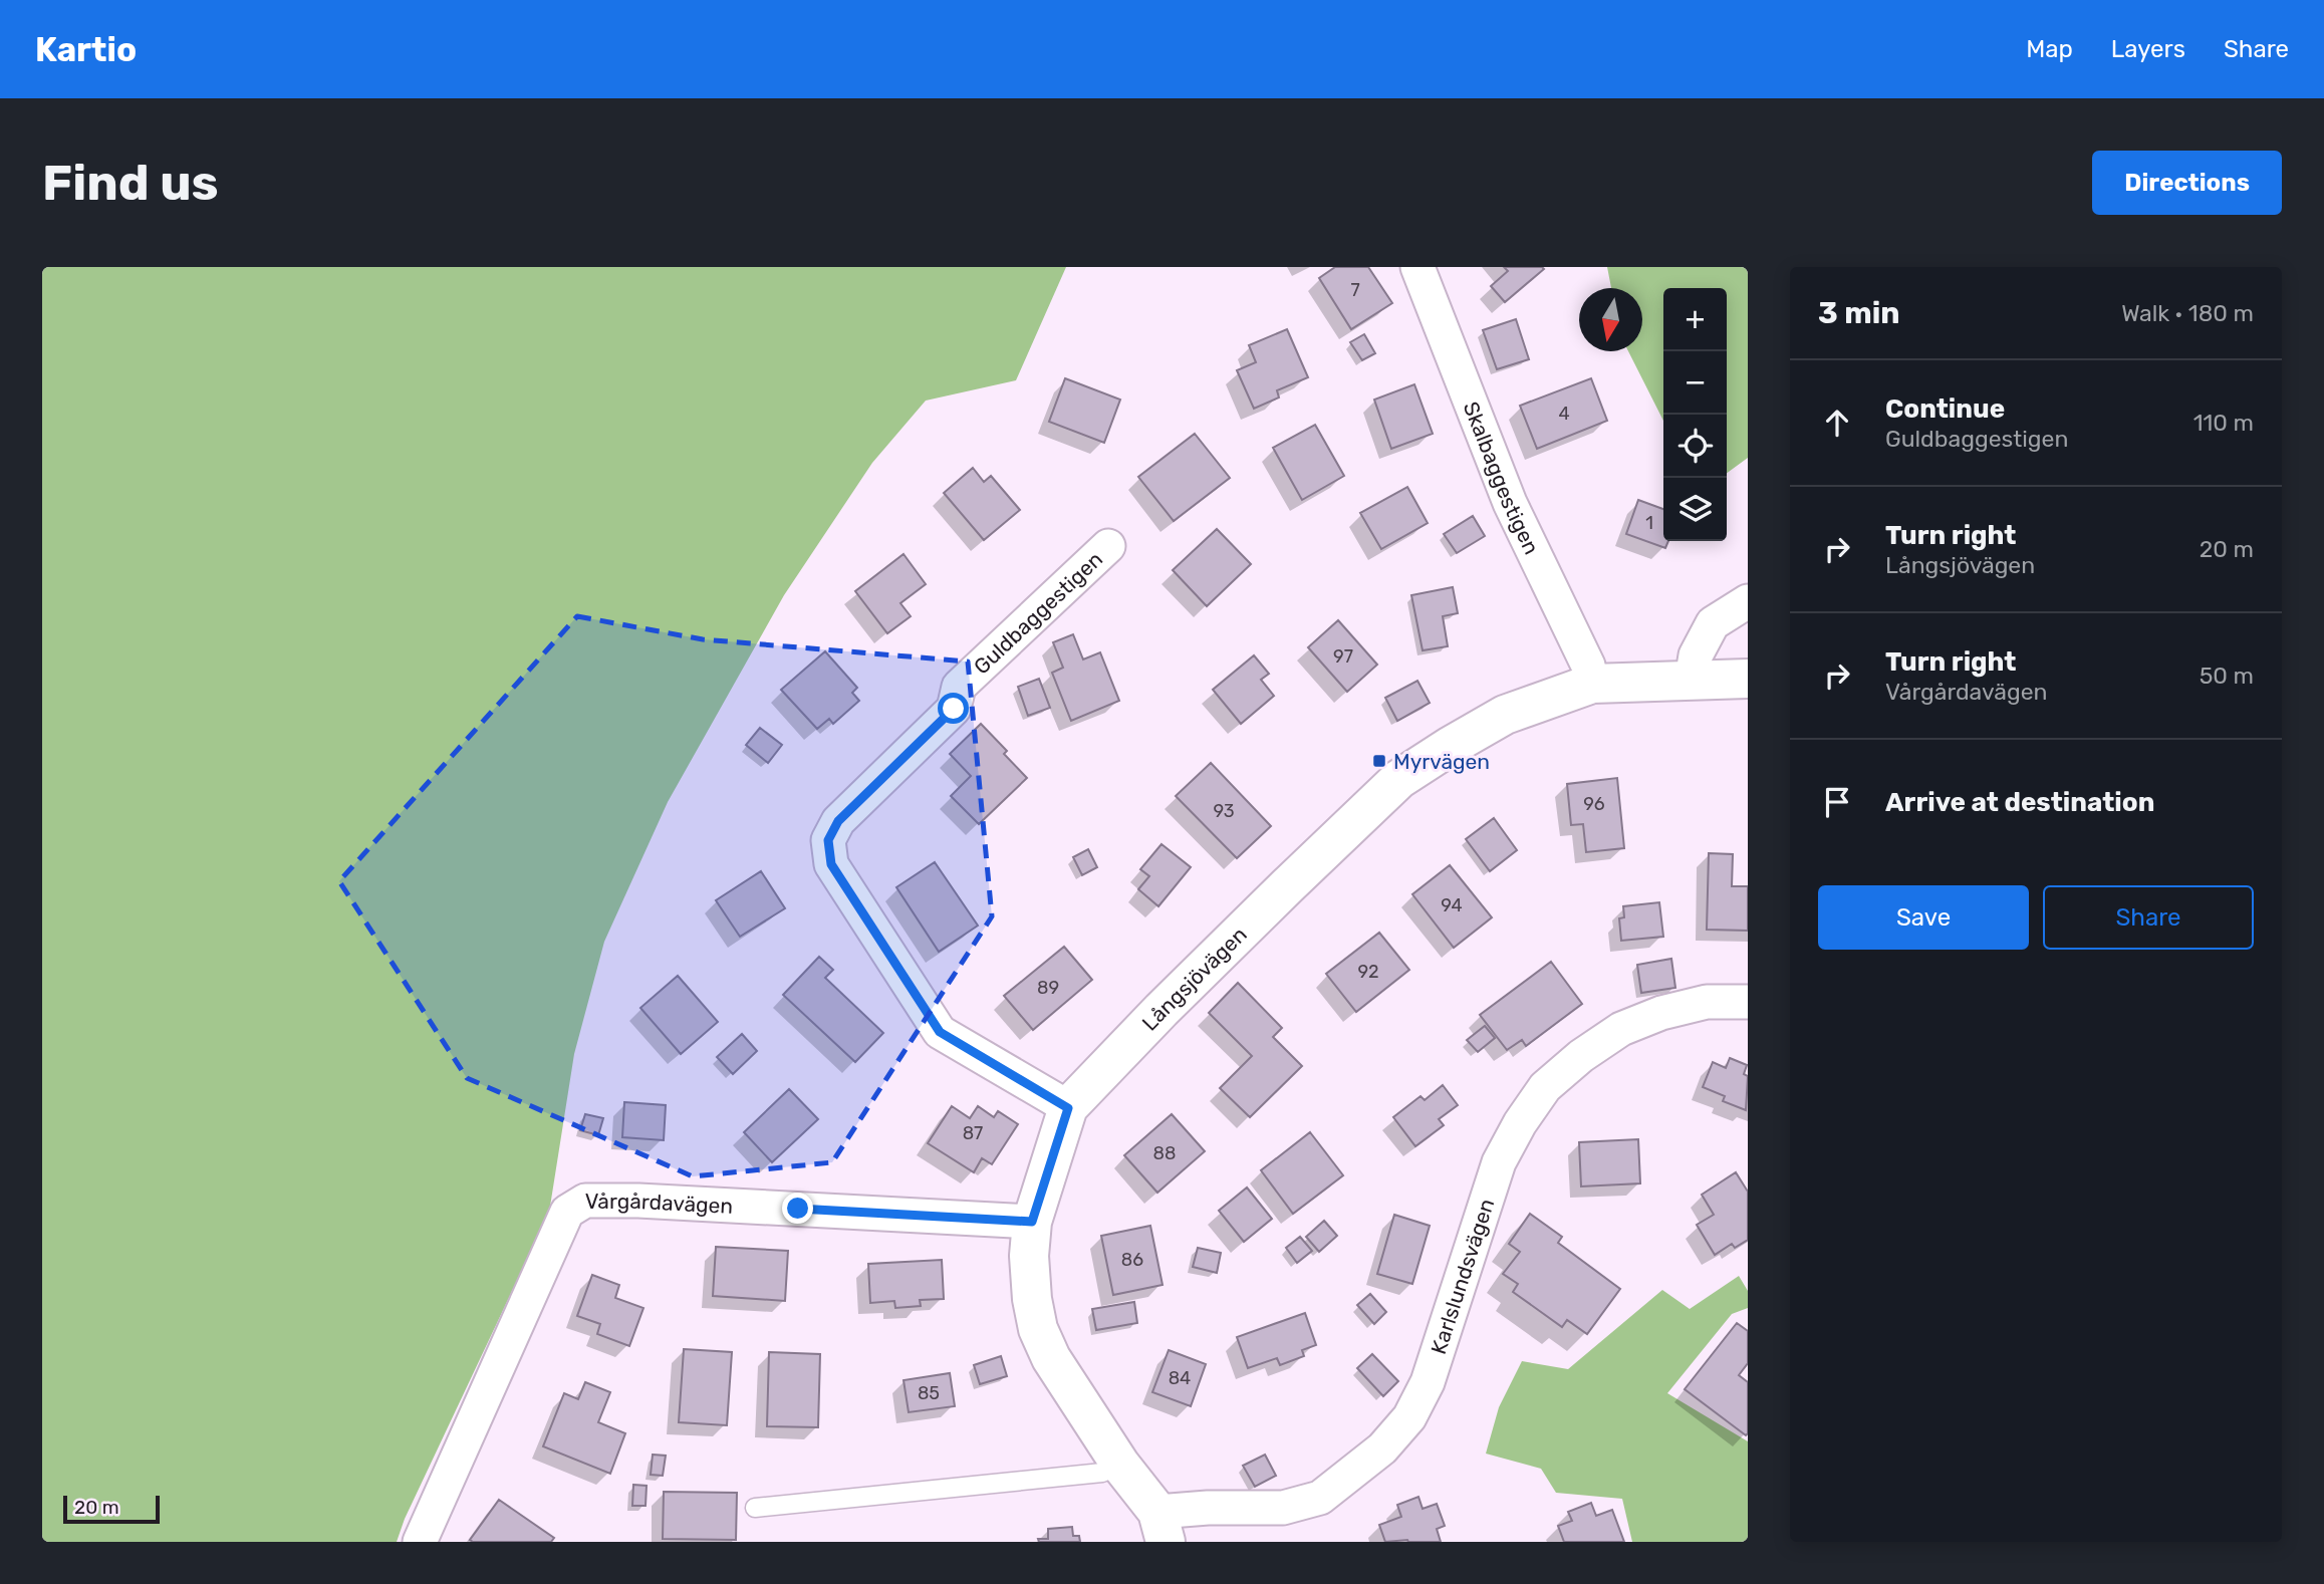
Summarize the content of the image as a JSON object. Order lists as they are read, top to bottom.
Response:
{
  "streets": {
    "street": [
      "Skalbaggestigen",
      "Guldbaggestigen",
      "Långsjövägen",
      "Vårgårdavägen",
      "Karlslundsvägen"
    ]
  },
  "crossings": [
    ["Skalbaggestigen", "Långsjövägen"],
    ["Guldbaggestigen", "Långsjövägen"],
    ["Långsjövägen", "Vårgårdavägen"],
    ["Långsjövägen", "Karlslundsvägen"]
  ],
  "places": {
    "transit": ["Myrvägen"]
  },
  "house_numbers": [
    "7",
    "4",
    "1",
    "97",
    "96",
    "93",
    "94",
    "92",
    "89",
    "87",
    "88",
    "86",
    "84",
    "85"
  ],
  "scale_bar": "20 m",
  "north": "bottom",
  "page": {
    "header": "Kartio",
    "nav": ["Map", "Layers", "Share"],
    "buttons": [
      "Directions",
      ["Save", "Share"]
    ],
    "title": "Find us",
    "heading": ["3 min", "Walk · 180 m"],
    "map_buttons": ["+", "−"],
    "list": [
      ["Continue", "Guldbaggestigen", "110 m"],
      ["Turn right", "Långsjövägen", "20 m"],
      ["Turn right", "Vårgårdavägen", "50 m"],
      "Arrive at destination"
    ],
    "scale": "20 m"
  }
}
